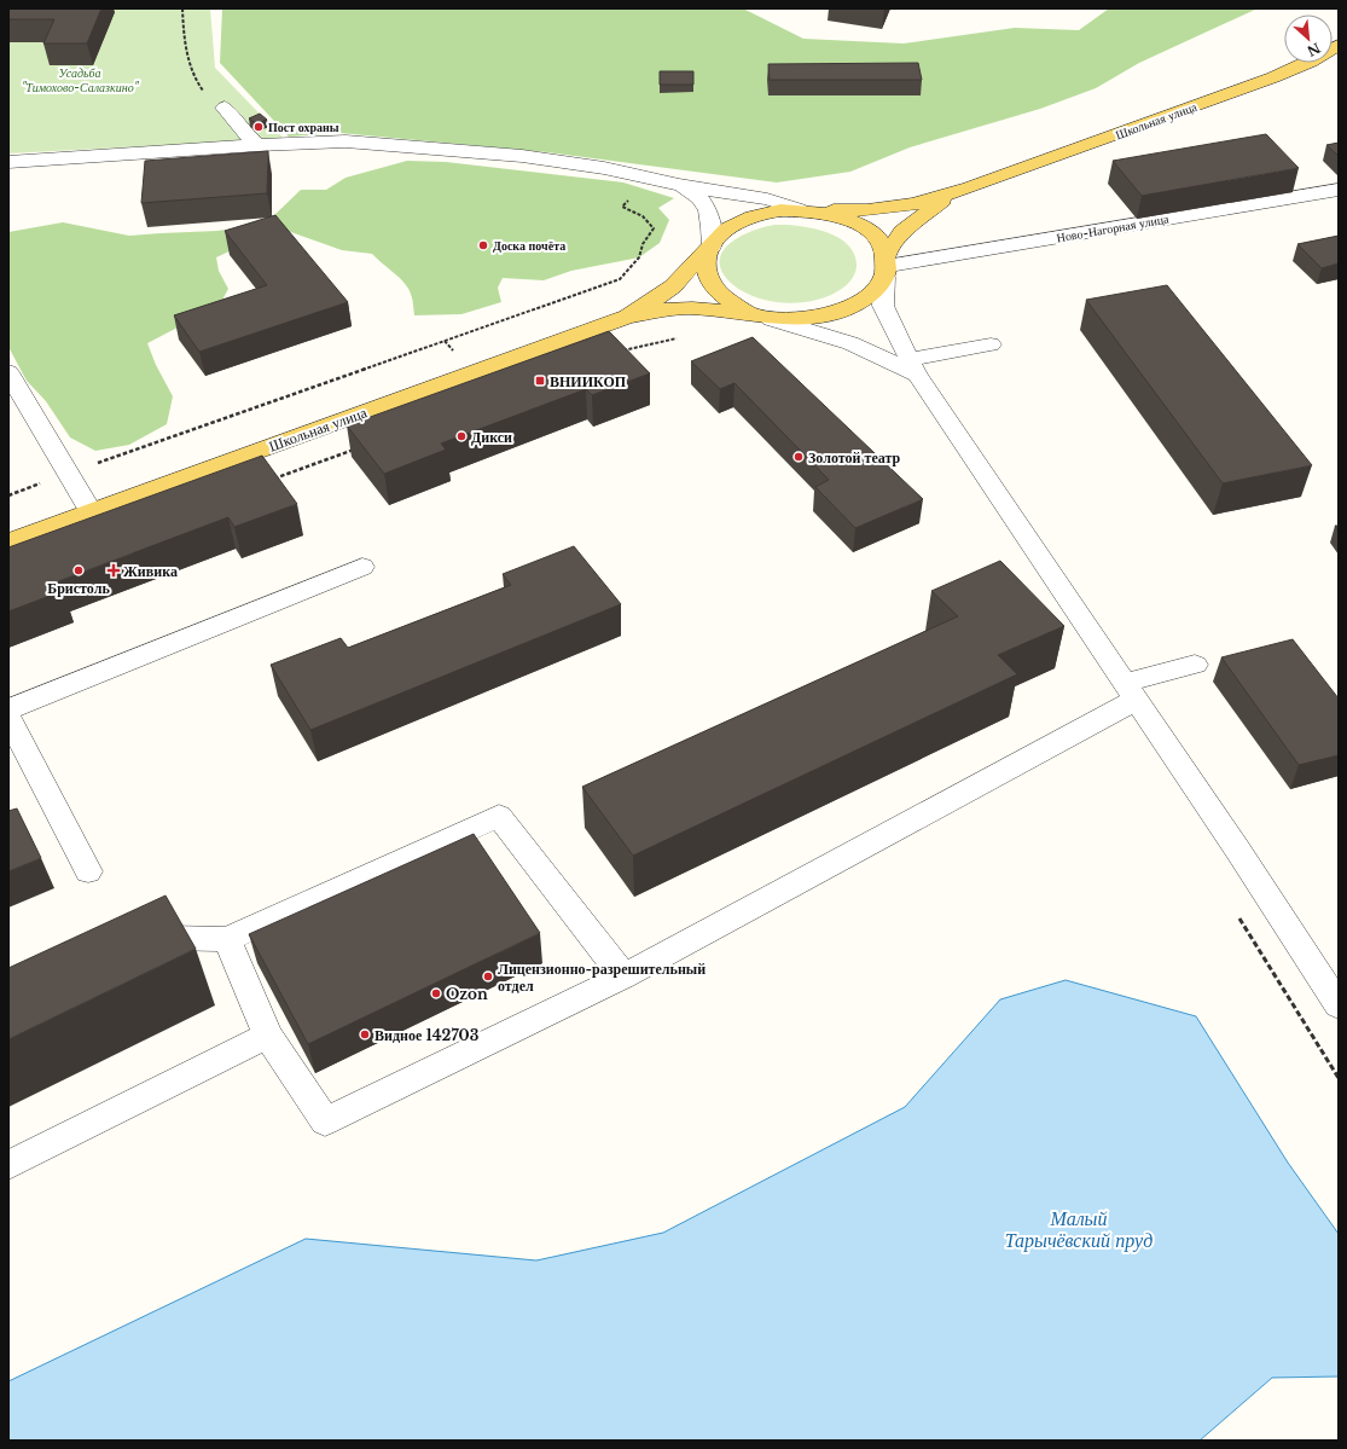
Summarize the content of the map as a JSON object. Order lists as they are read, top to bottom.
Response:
{
  "streets": {
    "main road": ["Школьная улица"],
    "street": ["Ново-Нагорная улица"]
  },
  "water": ["Малый Тарычёвский пруд"],
  "parks": ["Усадьба \"Тимохово-Салазкино\""],
  "places": {
    "other": [
      "Пост охраны",
      "Доска почёта",
      "Дикси",
      "Золотой театр",
      "Бристоль",
      "Лицензионно-разрешительный отдел",
      "Ozon",
      "Видное 142703"
    ],
    "transit": ["ВНИИКОП"],
    "health": ["Живика"]
  },
  "north": "bottom right"
}
